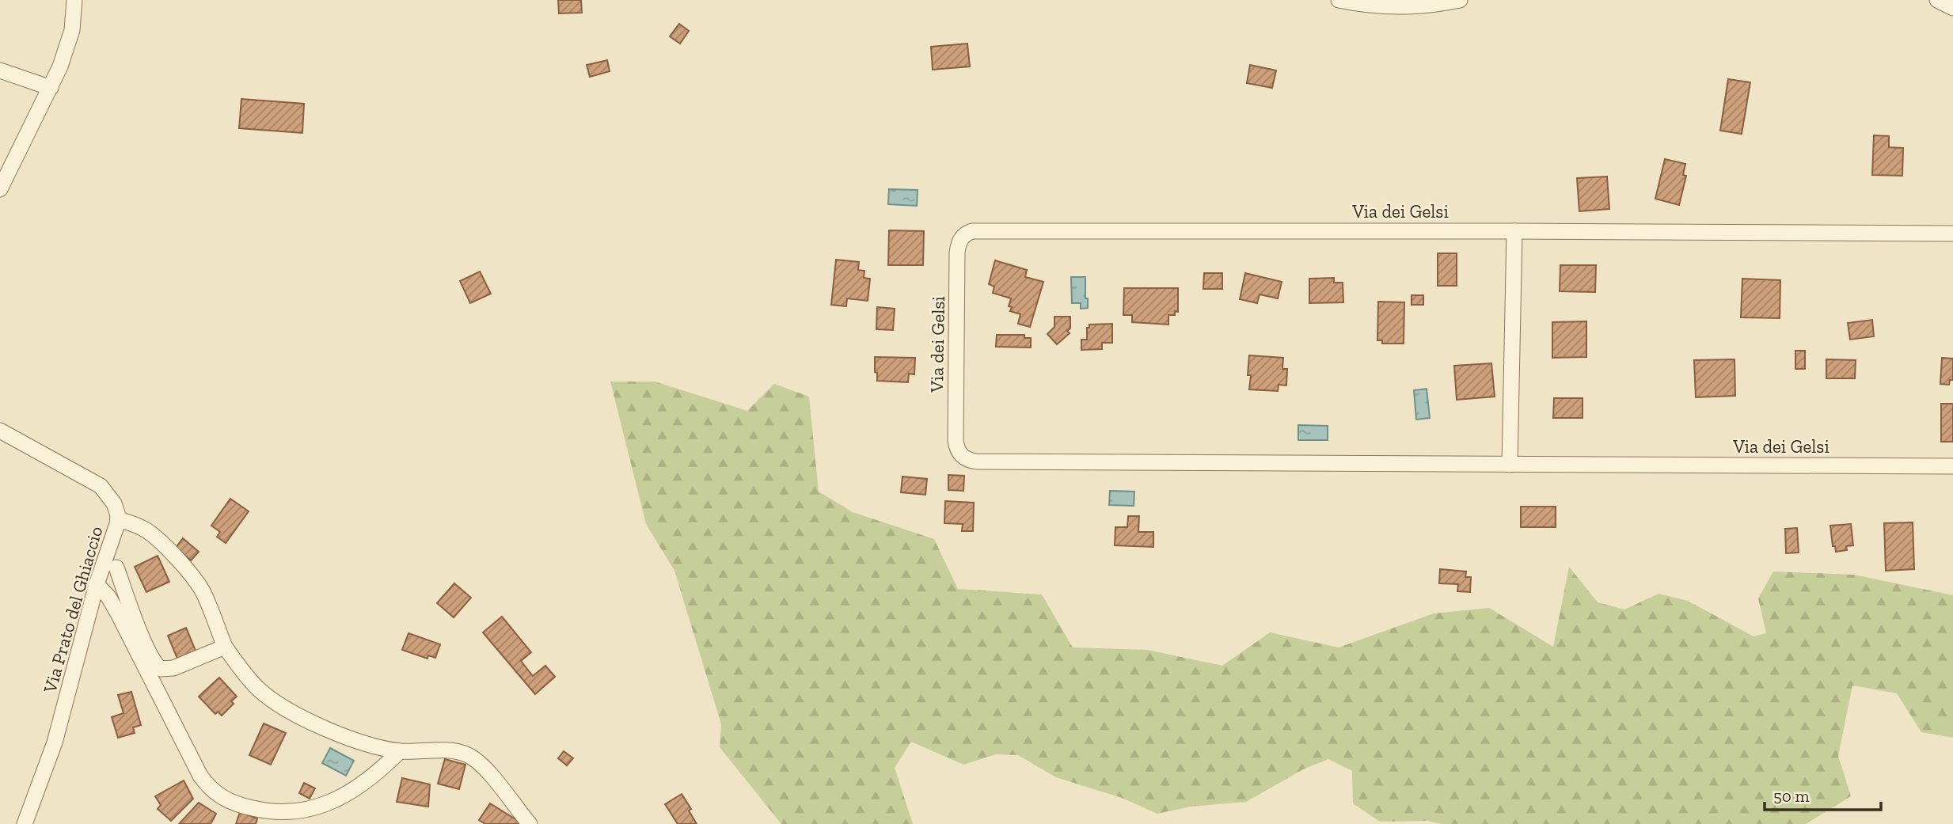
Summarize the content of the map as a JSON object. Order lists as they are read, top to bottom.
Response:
{
  "streets": {
    "street": ["Via dei Gelsi", "Via Prato del Ghiaccio"]
  },
  "scale_bar": "50 m"
}
